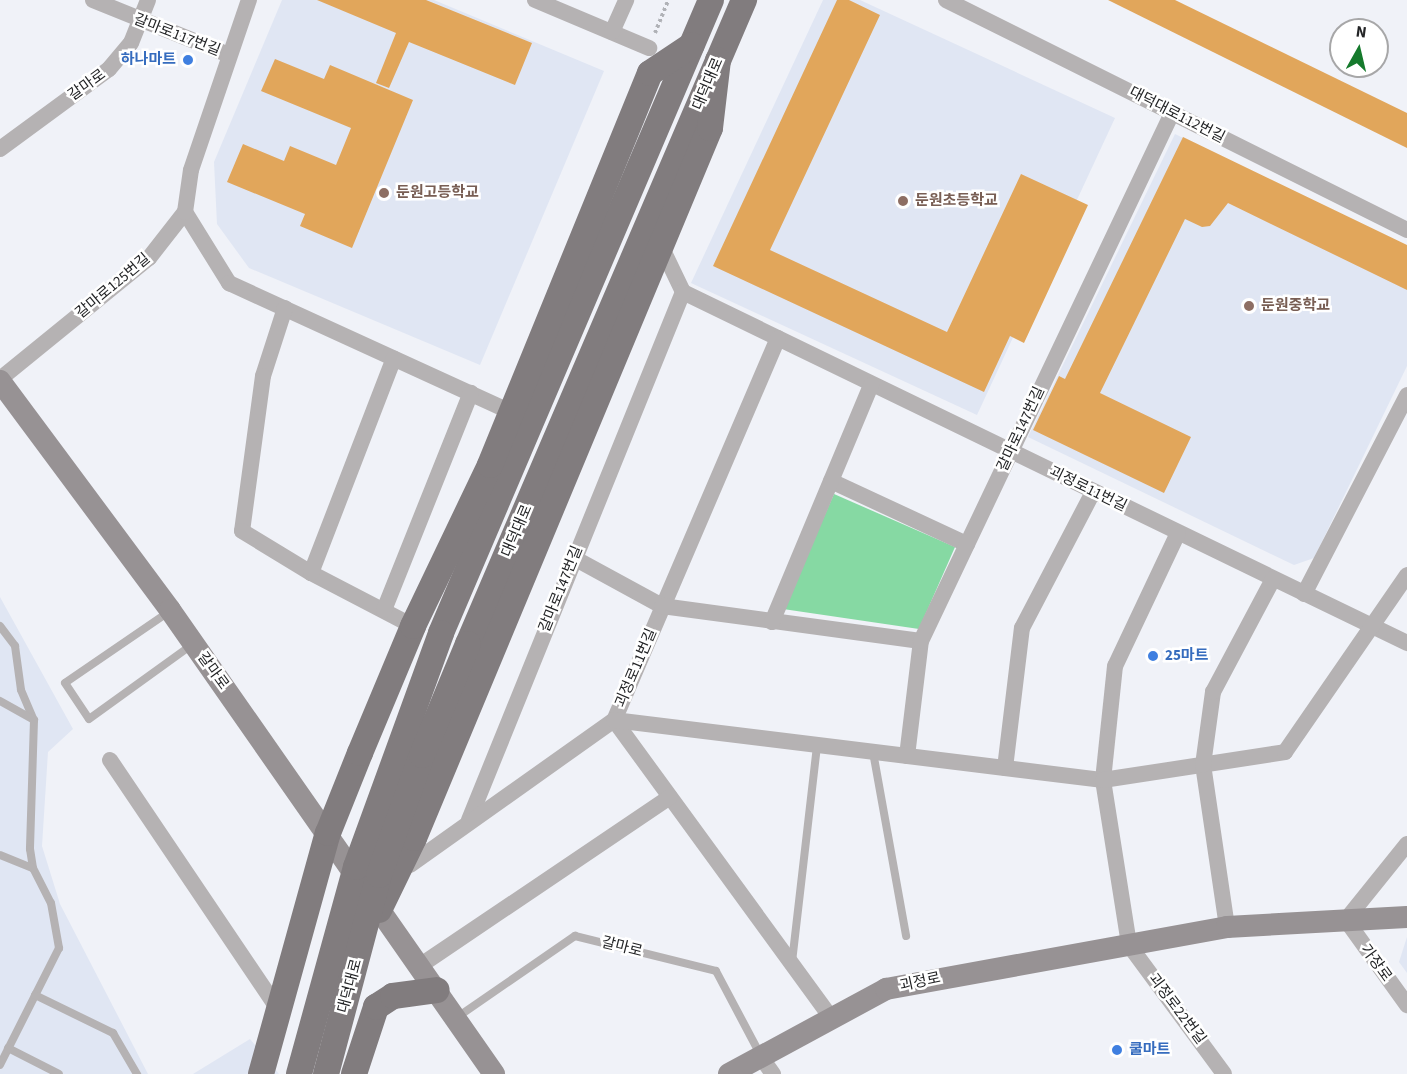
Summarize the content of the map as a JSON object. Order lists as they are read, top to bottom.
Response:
{
  "streets": {
    "main road": ["대덕대로", "갈마로", "괴정로"],
    "street": [
      "갈마로117번길",
      "대덕대로112번길",
      "갈마로125번길",
      "갈마로147번길",
      "괴정로11번길",
      "가장로",
      "괴정로22번길"
    ]
  },
  "crossings": [
    ["갈마로117번길", "갈마로"],
    ["갈마로117번길", "갈마로125번길"],
    ["갈마로", "갈마로125번길"],
    ["갈마로", "괴정로"],
    ["대덕대로112번길", "갈마로147번길"],
    ["갈마로147번길", "괴정로11번길"],
    ["괴정로11번길", "괴정로"],
    ["가장로", "괴정로"],
    ["괴정로", "괴정로22번길"]
  ],
  "places": [
    "하나마트",
    "둔원고등학교",
    "둔원초등학교",
    "둔원중학교",
    "25마트",
    "쿨마트"
  ],
  "north": "top"
}
